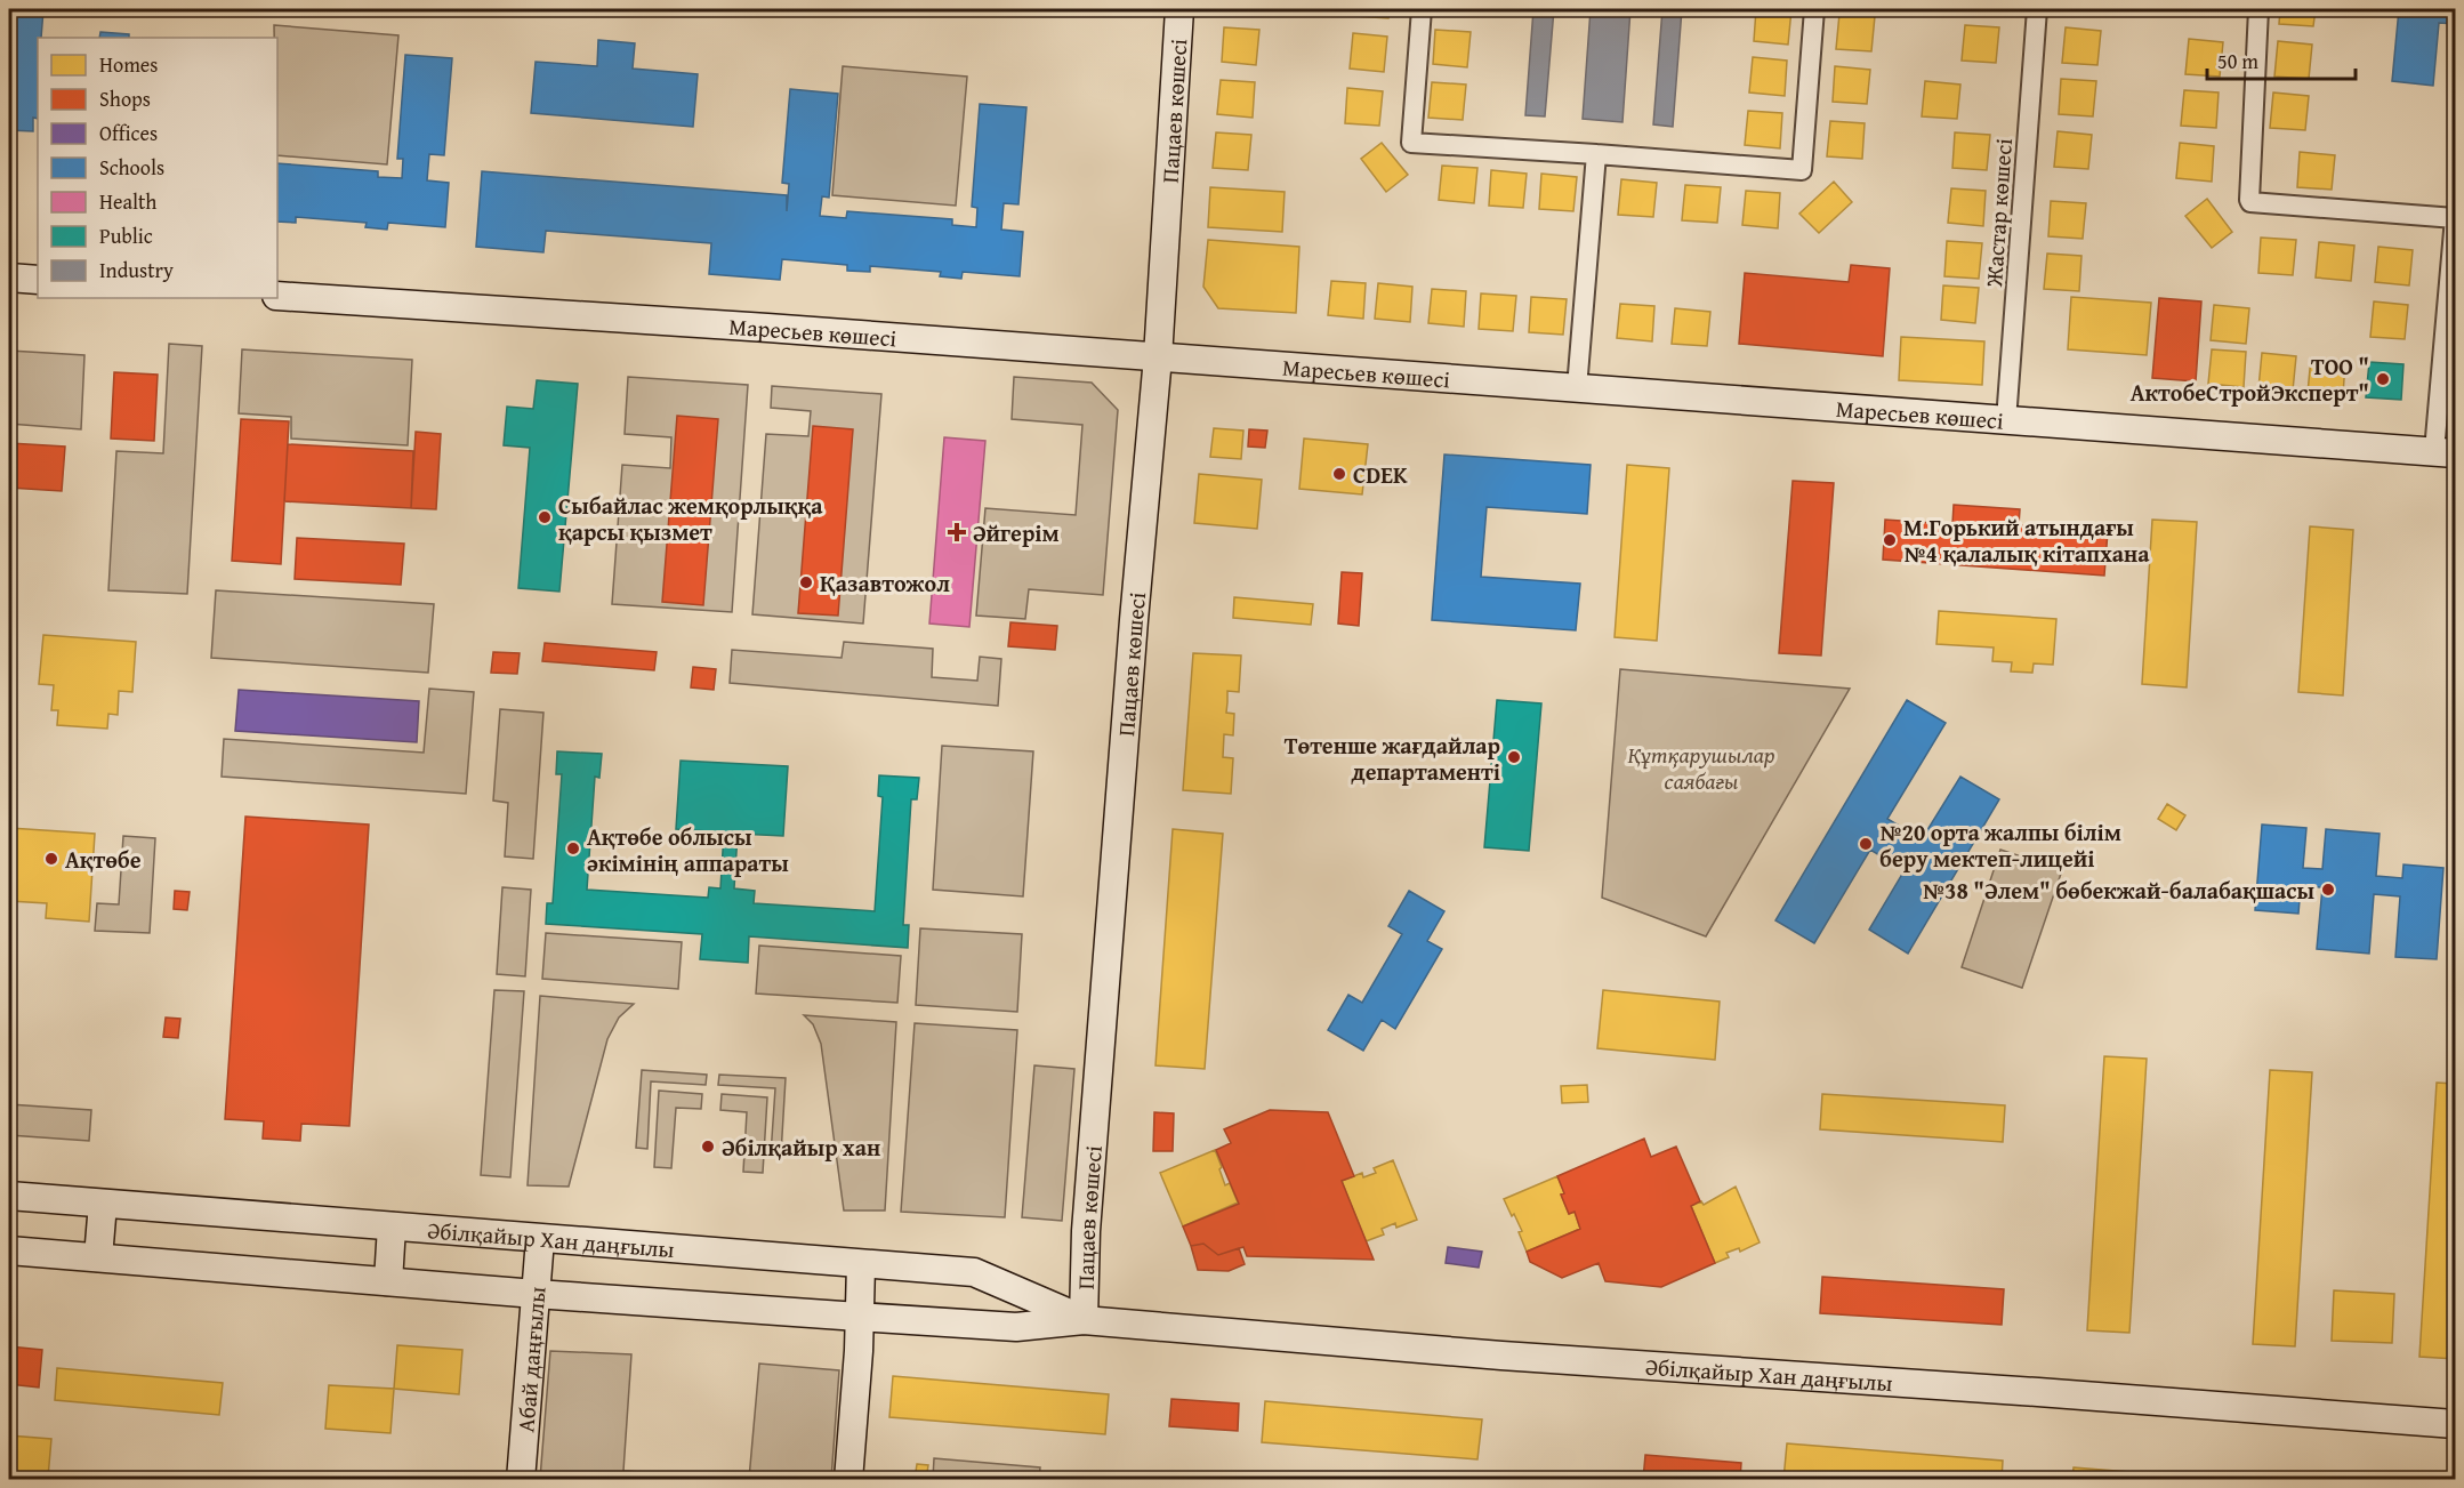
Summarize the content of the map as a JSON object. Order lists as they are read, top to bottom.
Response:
{
  "streets": {
    "main road": [
      "Пацаев көшесі",
      "Маресьев көшесі",
      "Әбілқайыр Хан даңғылы",
      "Абай даңғылы"
    ],
    "street": ["Жастар көшесі"]
  },
  "crossings": [
    ["Пацаев көшесі", "Маресьев көшесі"],
    ["Пацаев көшесі", "Әбілқайыр Хан даңғылы"],
    ["Жастар көшесі", "Маресьев көшесі"],
    ["Әбілқайыр Хан даңғылы", "Абай даңғылы"]
  ],
  "parks": ["Құтқарушылар саябағы"],
  "places": {
    "other": [
      "ТОО \" АктобеСтройЭксперт\"",
      "CDEK",
      "Сыбайлас жемқорлыққа қарсы қызмет",
      "М.Горький атындағы №4 қалалық кітапхана",
      "Қазавтожол",
      "Төтенше жағдайлар департаменті",
      "№20 орта жалпы білім беру мектеп-лицейі",
      "Ақтөбе облысы әкімінің аппараты",
      "Ақтөбе",
      "№38 \"Әлем\" бөбекжай-балабақшасы",
      "Әбілқайыр хан"
    ],
    "health": ["Әйгерім"]
  },
  "legend": [
    "Homes",
    "Shops",
    "Offices",
    "Schools",
    "Health",
    "Public",
    "Industry"
  ],
  "scale_bar": "50 m"
}
